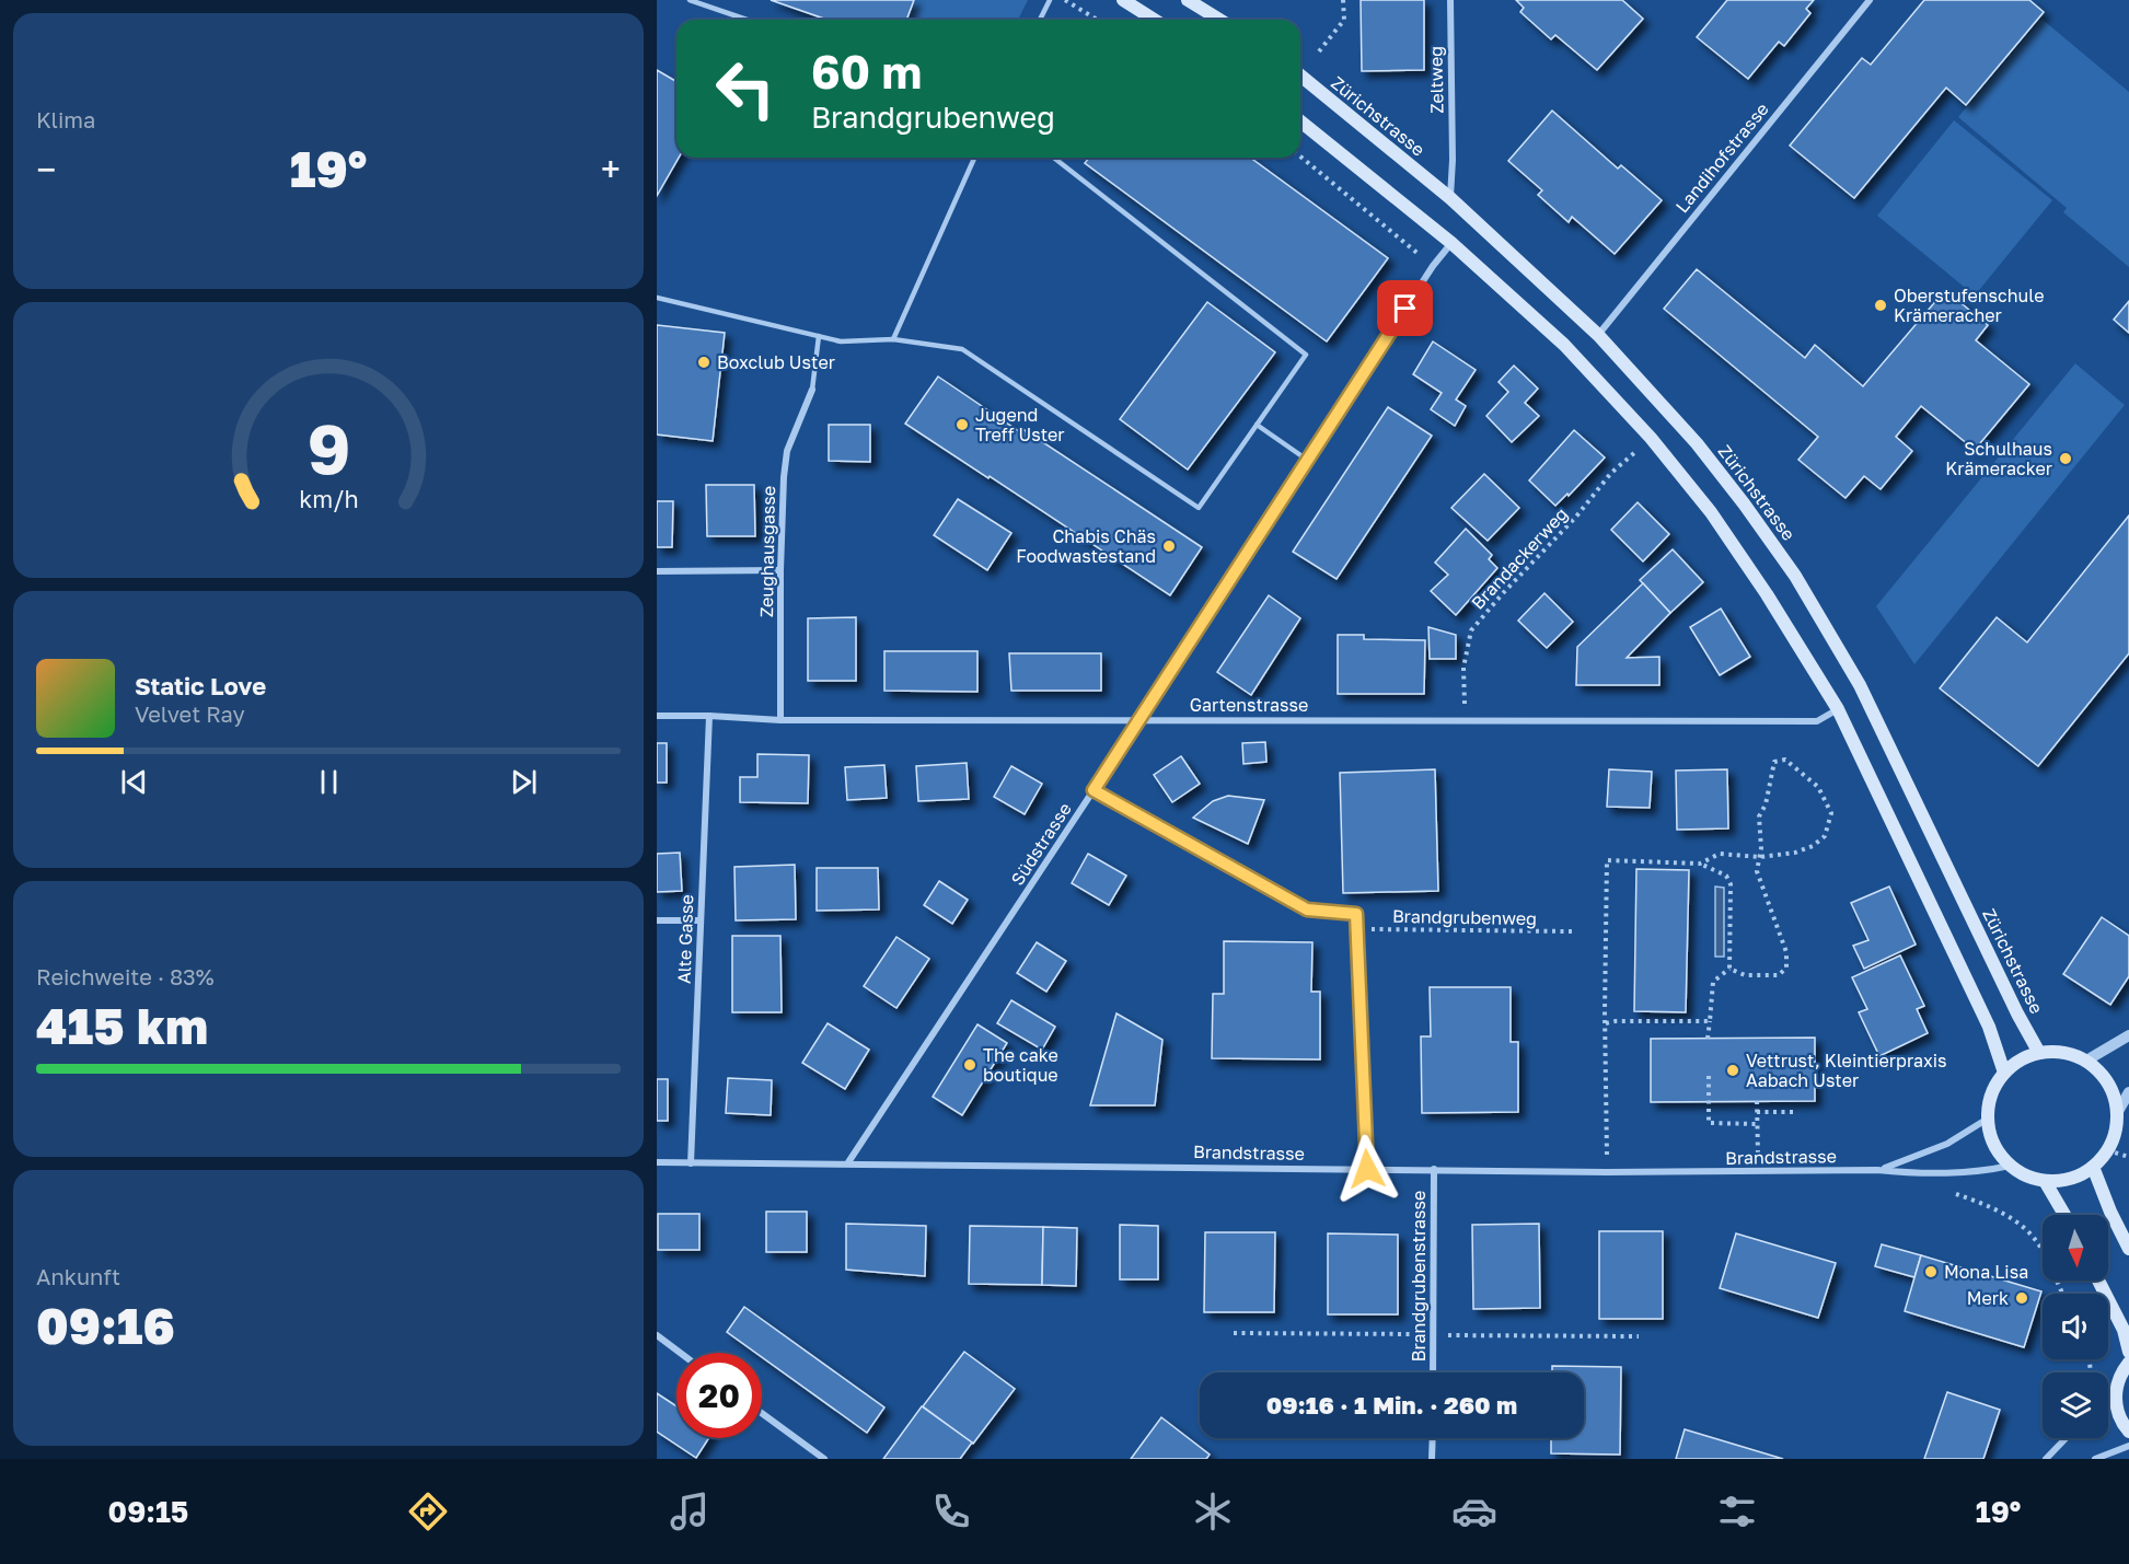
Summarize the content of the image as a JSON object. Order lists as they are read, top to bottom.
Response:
{
  "streets": {
    "main road": ["Zürichstrasse"],
    "street": [
      "Zeltweg",
      "Landihofstrasse",
      "Zeughausgasse",
      "Gartenstrasse",
      "Südstrasse",
      "Alte Gasse",
      "Brandstrasse",
      "Brandgrubenstrasse"
    ],
    "path": ["Brandackerweg", "Brandgrubenweg"]
  },
  "crossings": [
    ["Zeltweg", "Zürichstrasse"],
    ["Zürichstrasse", "Landihofstrasse"],
    ["Zürichstrasse", "Brandstrasse"],
    ["Zeughausgasse", "Gartenstrasse"],
    ["Brandackerweg", "Gartenstrasse"],
    ["Gartenstrasse", "Südstrasse"],
    ["Gartenstrasse", "Alte Gasse"],
    ["Südstrasse", "Brandstrasse"],
    ["Alte Gasse", "Brandstrasse"],
    ["Brandstrasse", "Brandgrubenstrasse"]
  ],
  "places": [
    "Oberstufenschule Krämeracher",
    "Boxclub Uster",
    "Jugend Treff Uster",
    "Schulhaus Krämeracker",
    "Chabis Chäs Foodwastestand",
    "The cake boutique",
    "Vettrust, Kleintierpraxis Aabach Uster",
    "Mona Lisa",
    "Merk"
  ],
  "north": "bottom",
  "page": {
    "tile": [
      "Klima",
      ["Reichweite · 83%", "415 km"],
      ["Ankunft", "09:16"]
    ],
    "turn": ["60 m", "Brandgrubenweg"],
    "heat": ["−", "19°", "+"],
    "song": ["Static Love", "Velvet Ray"],
    "limit": "20",
    "trip": "09:16 · 1 Min. · 260 m",
    "tabs": ["09:15", "19°"],
    "gauge": ["9", "km/h"]
  }
}
